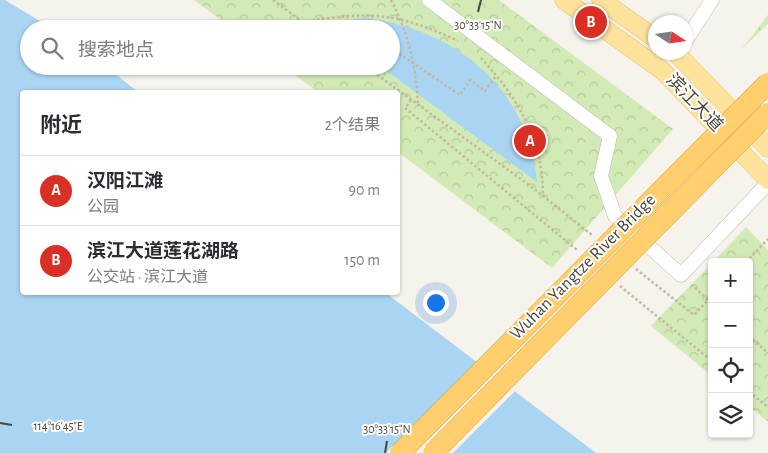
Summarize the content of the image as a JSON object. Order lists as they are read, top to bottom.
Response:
{
  "streets": {
    "highway": ["Wuhan Yangtze River Bridge"],
    "main road": ["滨江大道"]
  },
  "north": "right",
  "page": {
    "pins": ["B", "A"],
    "search": "搜索地点",
    "heading": ["附近", "2个结果"],
    "list": [
      {
        "mark": "A",
        "name": "汉阳江滩",
        "note": "公园",
        "value": "90 m"
      },
      {
        "mark": "B",
        "name": "滨江大道莲花湖路",
        "note": "公交站 · 滨江大道",
        "value": "150 m"
      }
    ],
    "map_buttons": ["+", "−"]
  },
  "coordinates": ["30°33'15\"N", "114°16'45\"E"]
}
